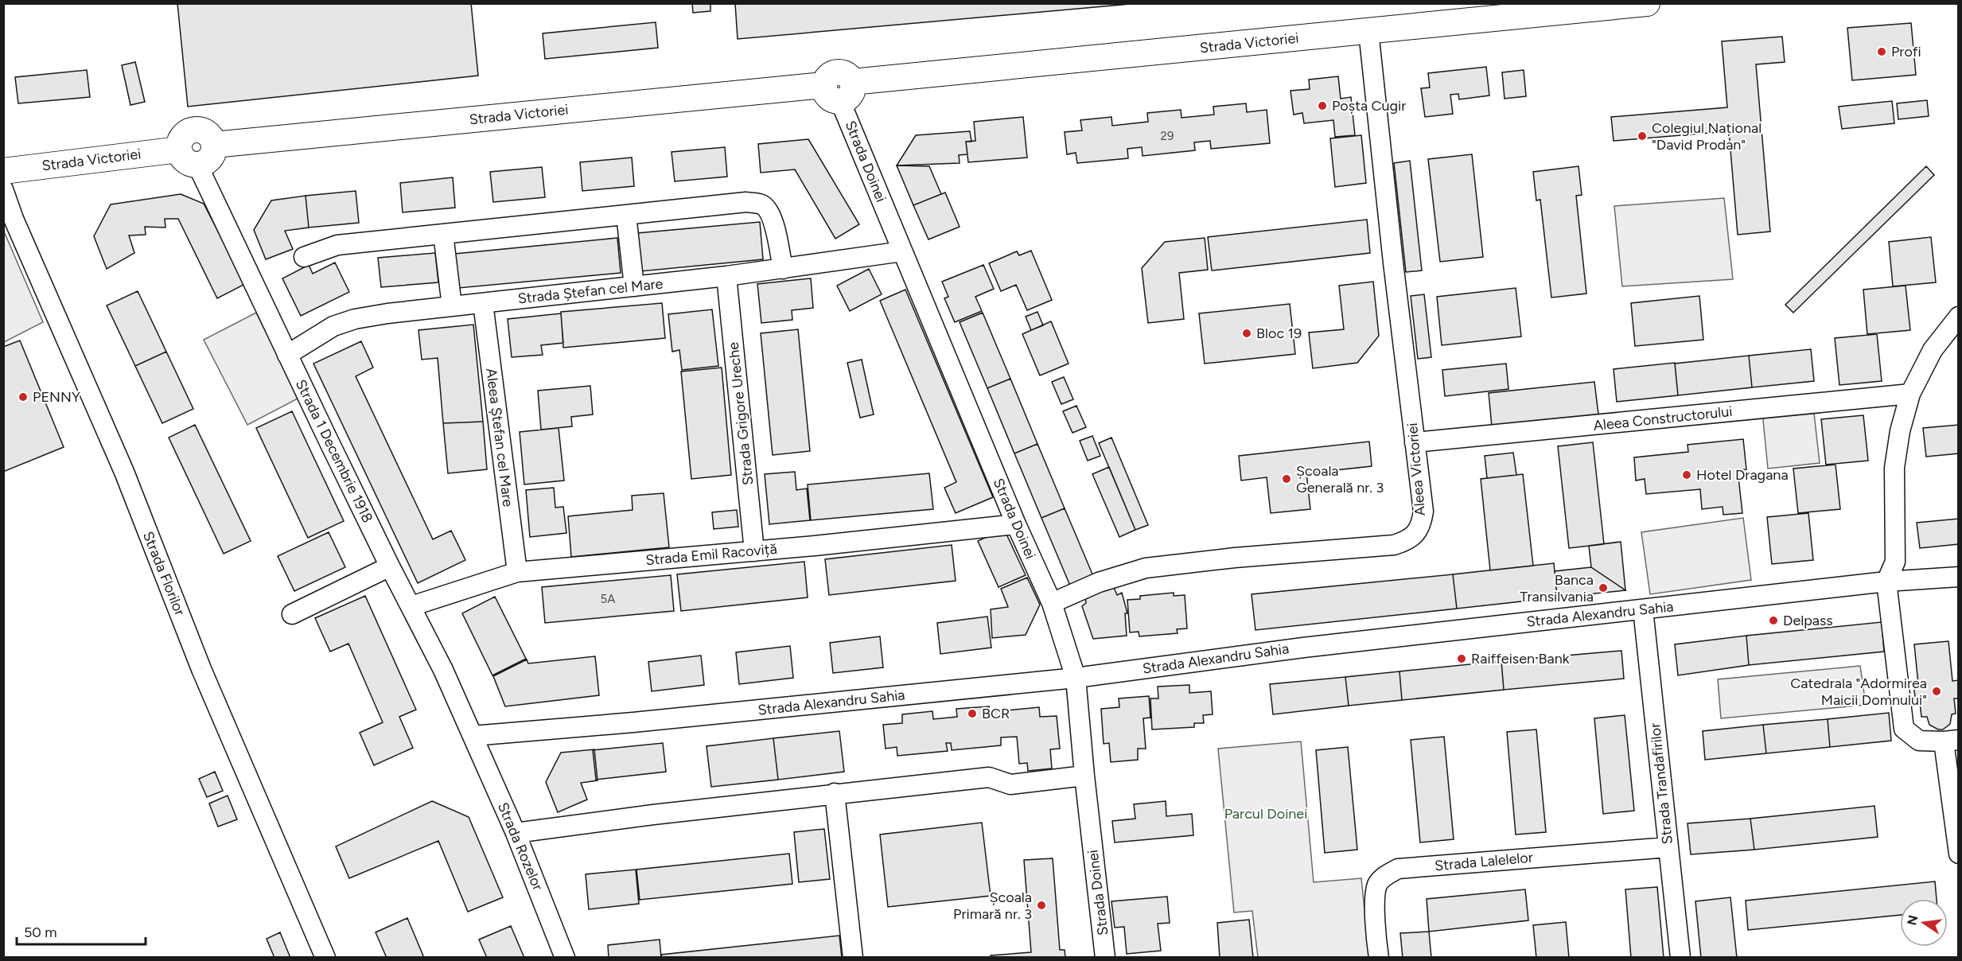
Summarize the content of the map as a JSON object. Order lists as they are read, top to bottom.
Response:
{
  "streets": {
    "main road": ["Strada Victoriei"],
    "street": [
      "Strada Doinei",
      "Strada Ștefan cel Mare",
      "Strada Grigore Ureche",
      "Aleea Constructorului",
      "Aleea Ștefan cel Mare",
      "Strada 1 Decembrie 1918",
      "Aleea Victoriei",
      "Strada Emil Racoviță",
      "Strada Florilor",
      "Strada Alexandru Sahia",
      "Strada Trandafirilor",
      "Strada Rozelor",
      "Strada Lalelelor"
    ]
  },
  "crossings": [
    ["Strada Victoriei", "Strada Doinei"],
    ["Strada Victoriei", "Strada 1 Decembrie 1918"],
    ["Strada Victoriei", "Aleea Victoriei"],
    ["Strada Doinei", "Strada Ștefan cel Mare"],
    ["Strada Doinei", "Aleea Victoriei"],
    ["Strada Doinei", "Strada Emil Racoviță"],
    ["Strada Doinei", "Strada Alexandru Sahia"],
    ["Strada Ștefan cel Mare", "Strada Grigore Ureche"],
    ["Strada Ștefan cel Mare", "Aleea Ștefan cel Mare"],
    ["Strada Ștefan cel Mare", "Strada 1 Decembrie 1918"],
    ["Strada Grigore Ureche", "Strada Emil Racoviță"],
    ["Aleea Constructorului", "Aleea Victoriei"],
    ["Aleea Ștefan cel Mare", "Strada Emil Racoviță"],
    ["Strada 1 Decembrie 1918", "Strada Emil Racoviță"],
    ["Strada 1 Decembrie 1918", "Strada Alexandru Sahia"],
    ["Strada 1 Decembrie 1918", "Strada Rozelor"],
    ["Strada Alexandru Sahia", "Strada Trandafirilor"],
    ["Strada Alexandru Sahia", "Strada Rozelor"],
    ["Strada Trandafirilor", "Strada Lalelelor"]
  ],
  "parks": ["Parcul Doinei"],
  "places": [
    "Profi",
    "Poșta Cugir",
    "Colegiul Național \"David Prodan\"",
    "Bloc 19",
    "PENNY",
    "Hotel Dragana",
    "Școala Generală nr. 3",
    "Banca Transilvania",
    "Delpass",
    "Raiffeisen Bank",
    "Catedrala \"Adormirea Maicii Domnului\"",
    "BCR",
    "Școala Primară nr. 3"
  ],
  "house_numbers": ["29", "5A"],
  "scale_bar": "50 m",
  "north": "left"
}
